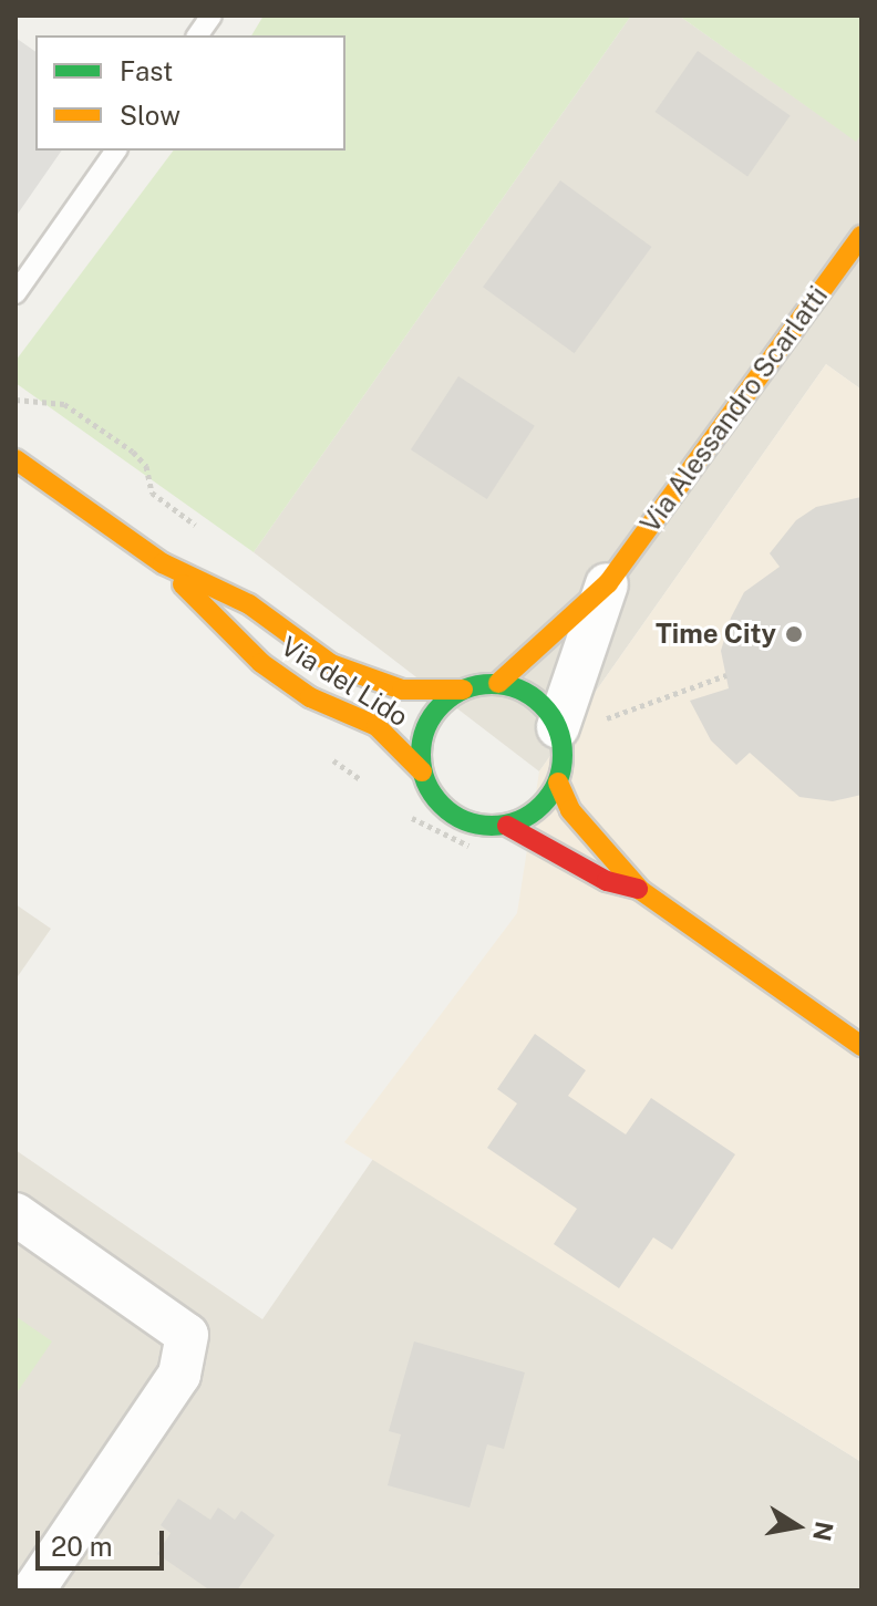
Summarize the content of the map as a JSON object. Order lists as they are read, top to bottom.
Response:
{
  "streets": {
    "main road": ["Via Alessandro Scarlatti", "Via del Lido"]
  },
  "crossings": [
    ["Via Alessandro Scarlatti", "Via del Lido"]
  ],
  "places": ["Time City"],
  "legend": ["Fast", "Slow"],
  "scale_bar": "20 m",
  "north": "right"
}
